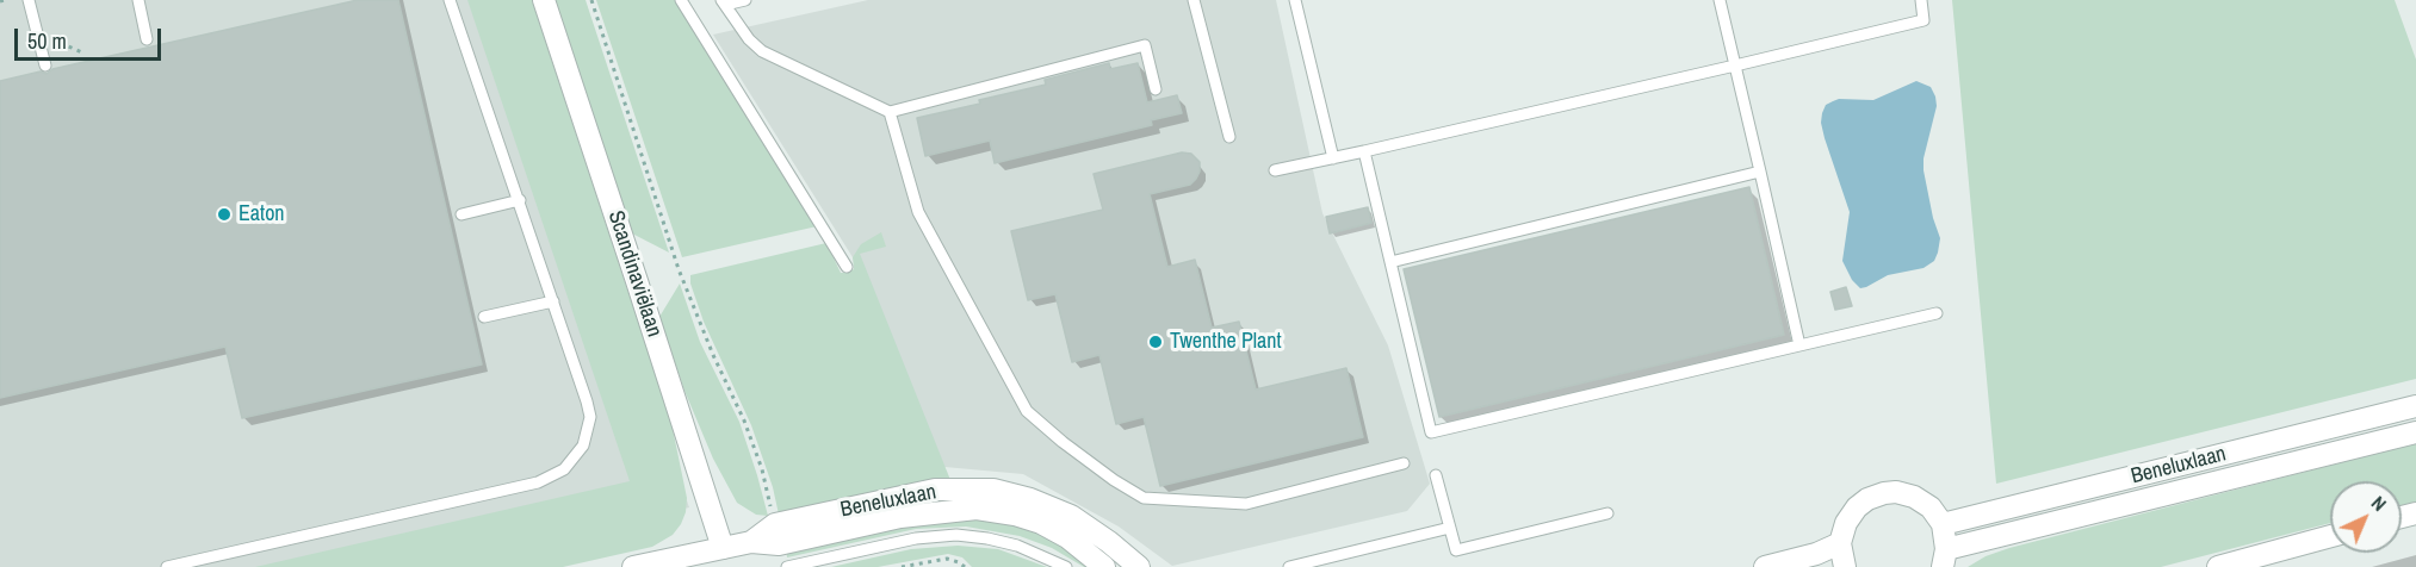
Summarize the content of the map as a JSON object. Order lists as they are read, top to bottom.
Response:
{
  "streets": {
    "street": ["Scandinaviëlaan", "Beneluxlaan"]
  },
  "crossings": [
    ["Scandinaviëlaan", "Beneluxlaan"]
  ],
  "places": ["Eaton", "Twenthe Plant"],
  "scale_bar": "50 m",
  "north": "top right"
}
